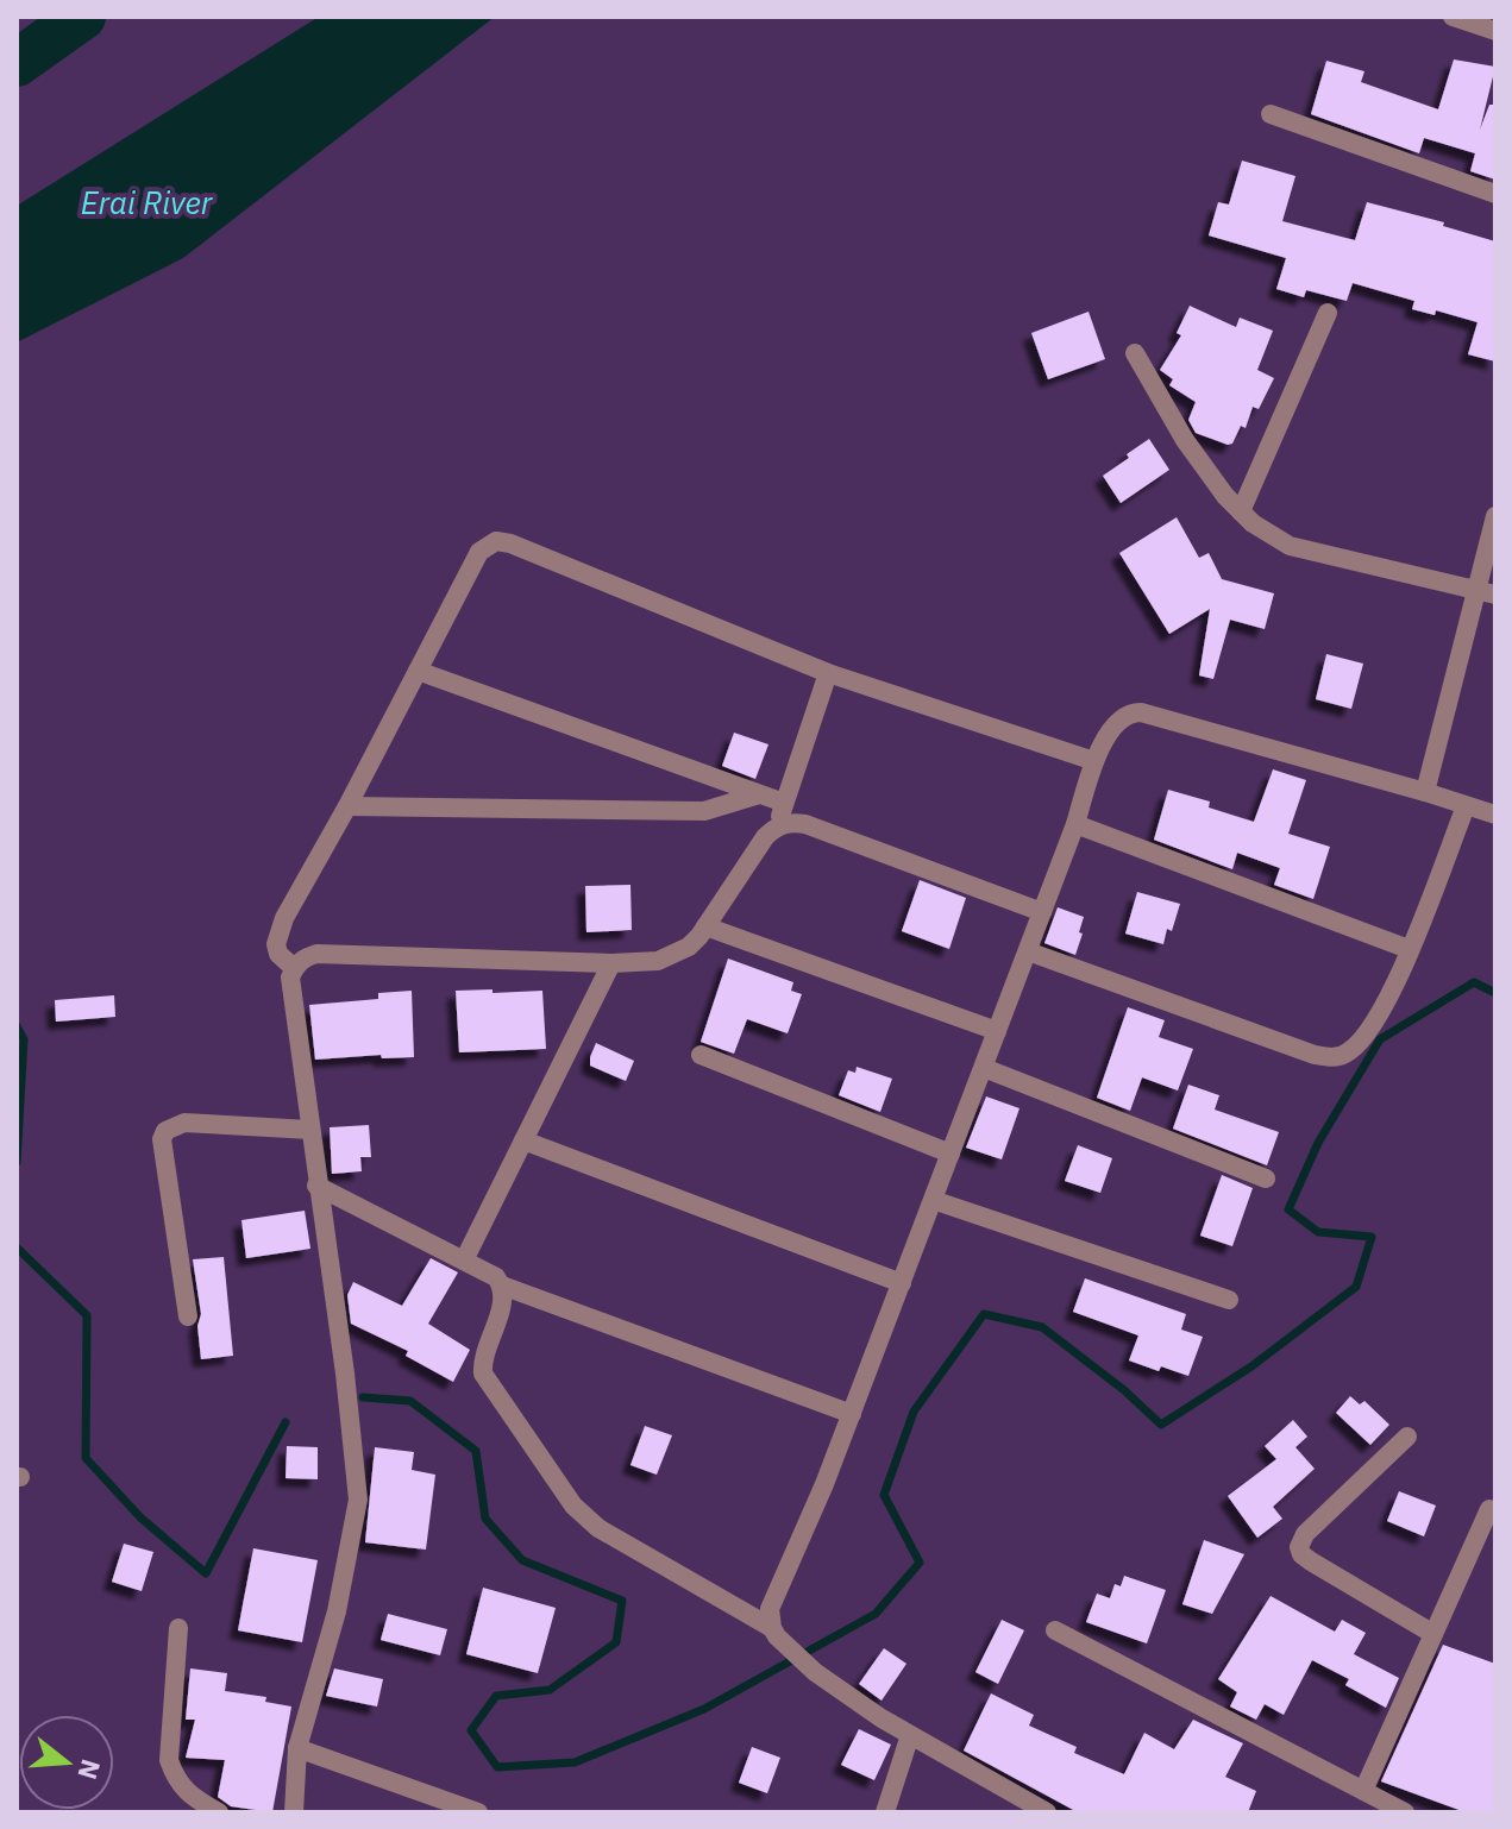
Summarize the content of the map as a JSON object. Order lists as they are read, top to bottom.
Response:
{
  "water": ["Erai River"],
  "north": "right"
}
